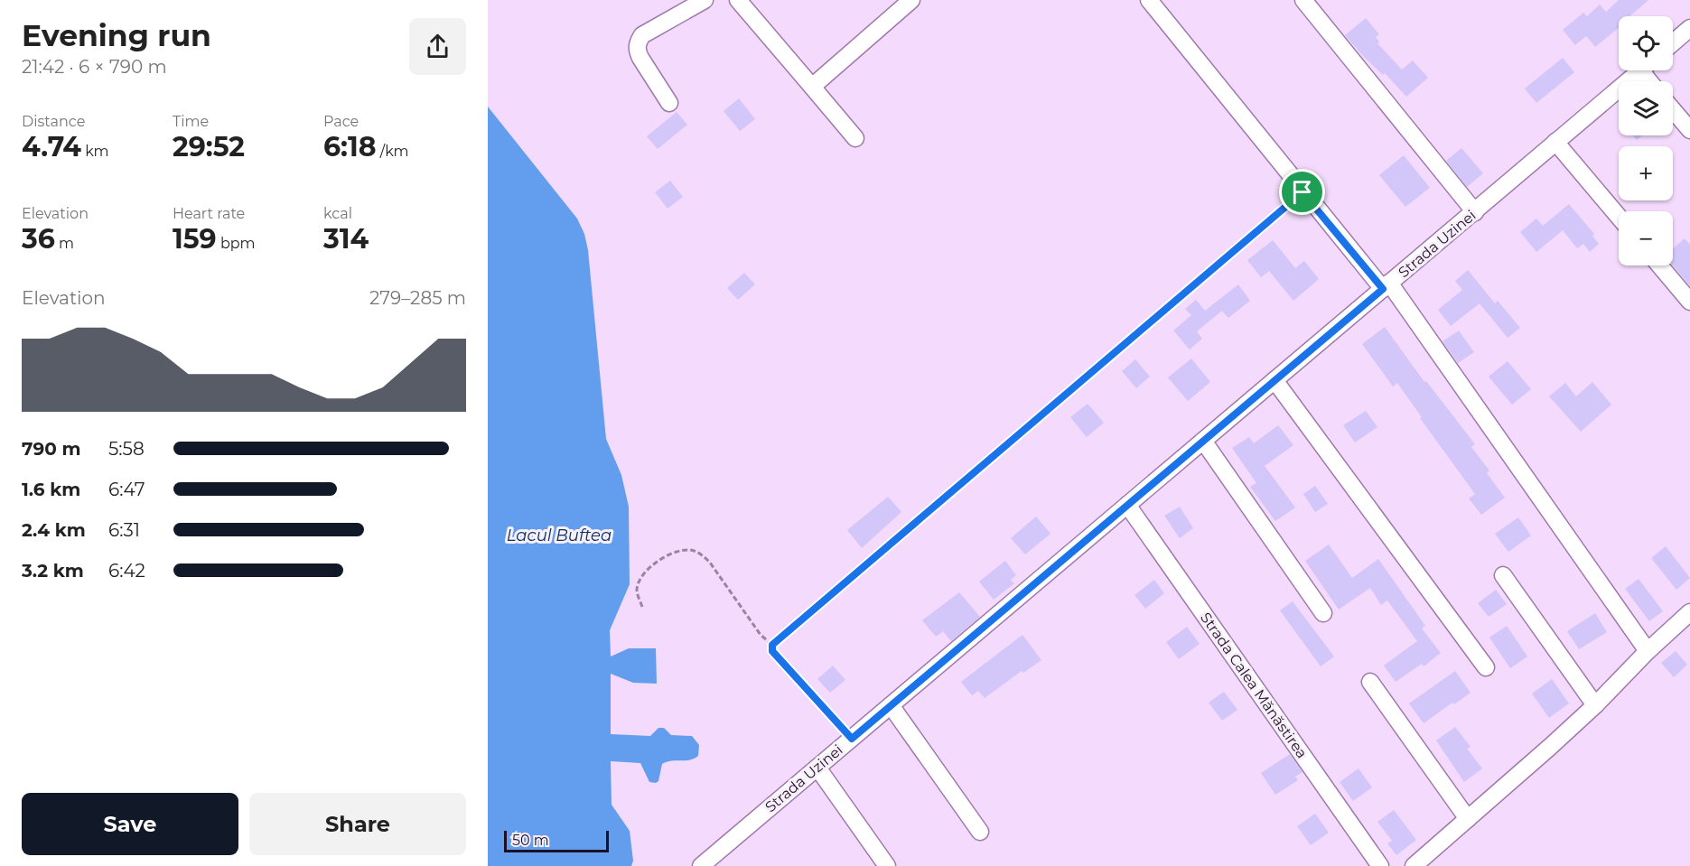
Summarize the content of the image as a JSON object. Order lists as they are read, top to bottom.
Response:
{
  "streets": {
    "street": ["Strada Uzinei", "Strada Calea Mănăstirea"]
  },
  "crossings": [
    ["Strada Uzinei", "Strada Calea Mănăstirea"]
  ],
  "water": ["Lacul Buftea"],
  "scale_bar": "50 m",
  "page": {
    "heading": ["Evening run", "21:42 · 6 × 790 m"],
    "map_buttons": ["+", "−"],
    "stats": [
      ["Distance", "4.74 km"],
      ["Time", "29:52"],
      ["Pace", "6:18 /km"],
      ["Elevation", "36 m"],
      ["Heart rate", "159 bpm"],
      ["kcal", "314"]
    ],
    "chart": ["Elevation", "279–285 m"],
    "list": [
      {
        "name": "790 m",
        "note": "5:58"
      },
      {
        "name": "1.6 km",
        "note": "6:47"
      },
      {
        "name": "2.4 km",
        "note": "6:31"
      },
      {
        "name": "3.2 km",
        "note": "6:42"
      }
    ],
    "buttons": ["Save", "Share"],
    "scale": "50 m"
  }
}
